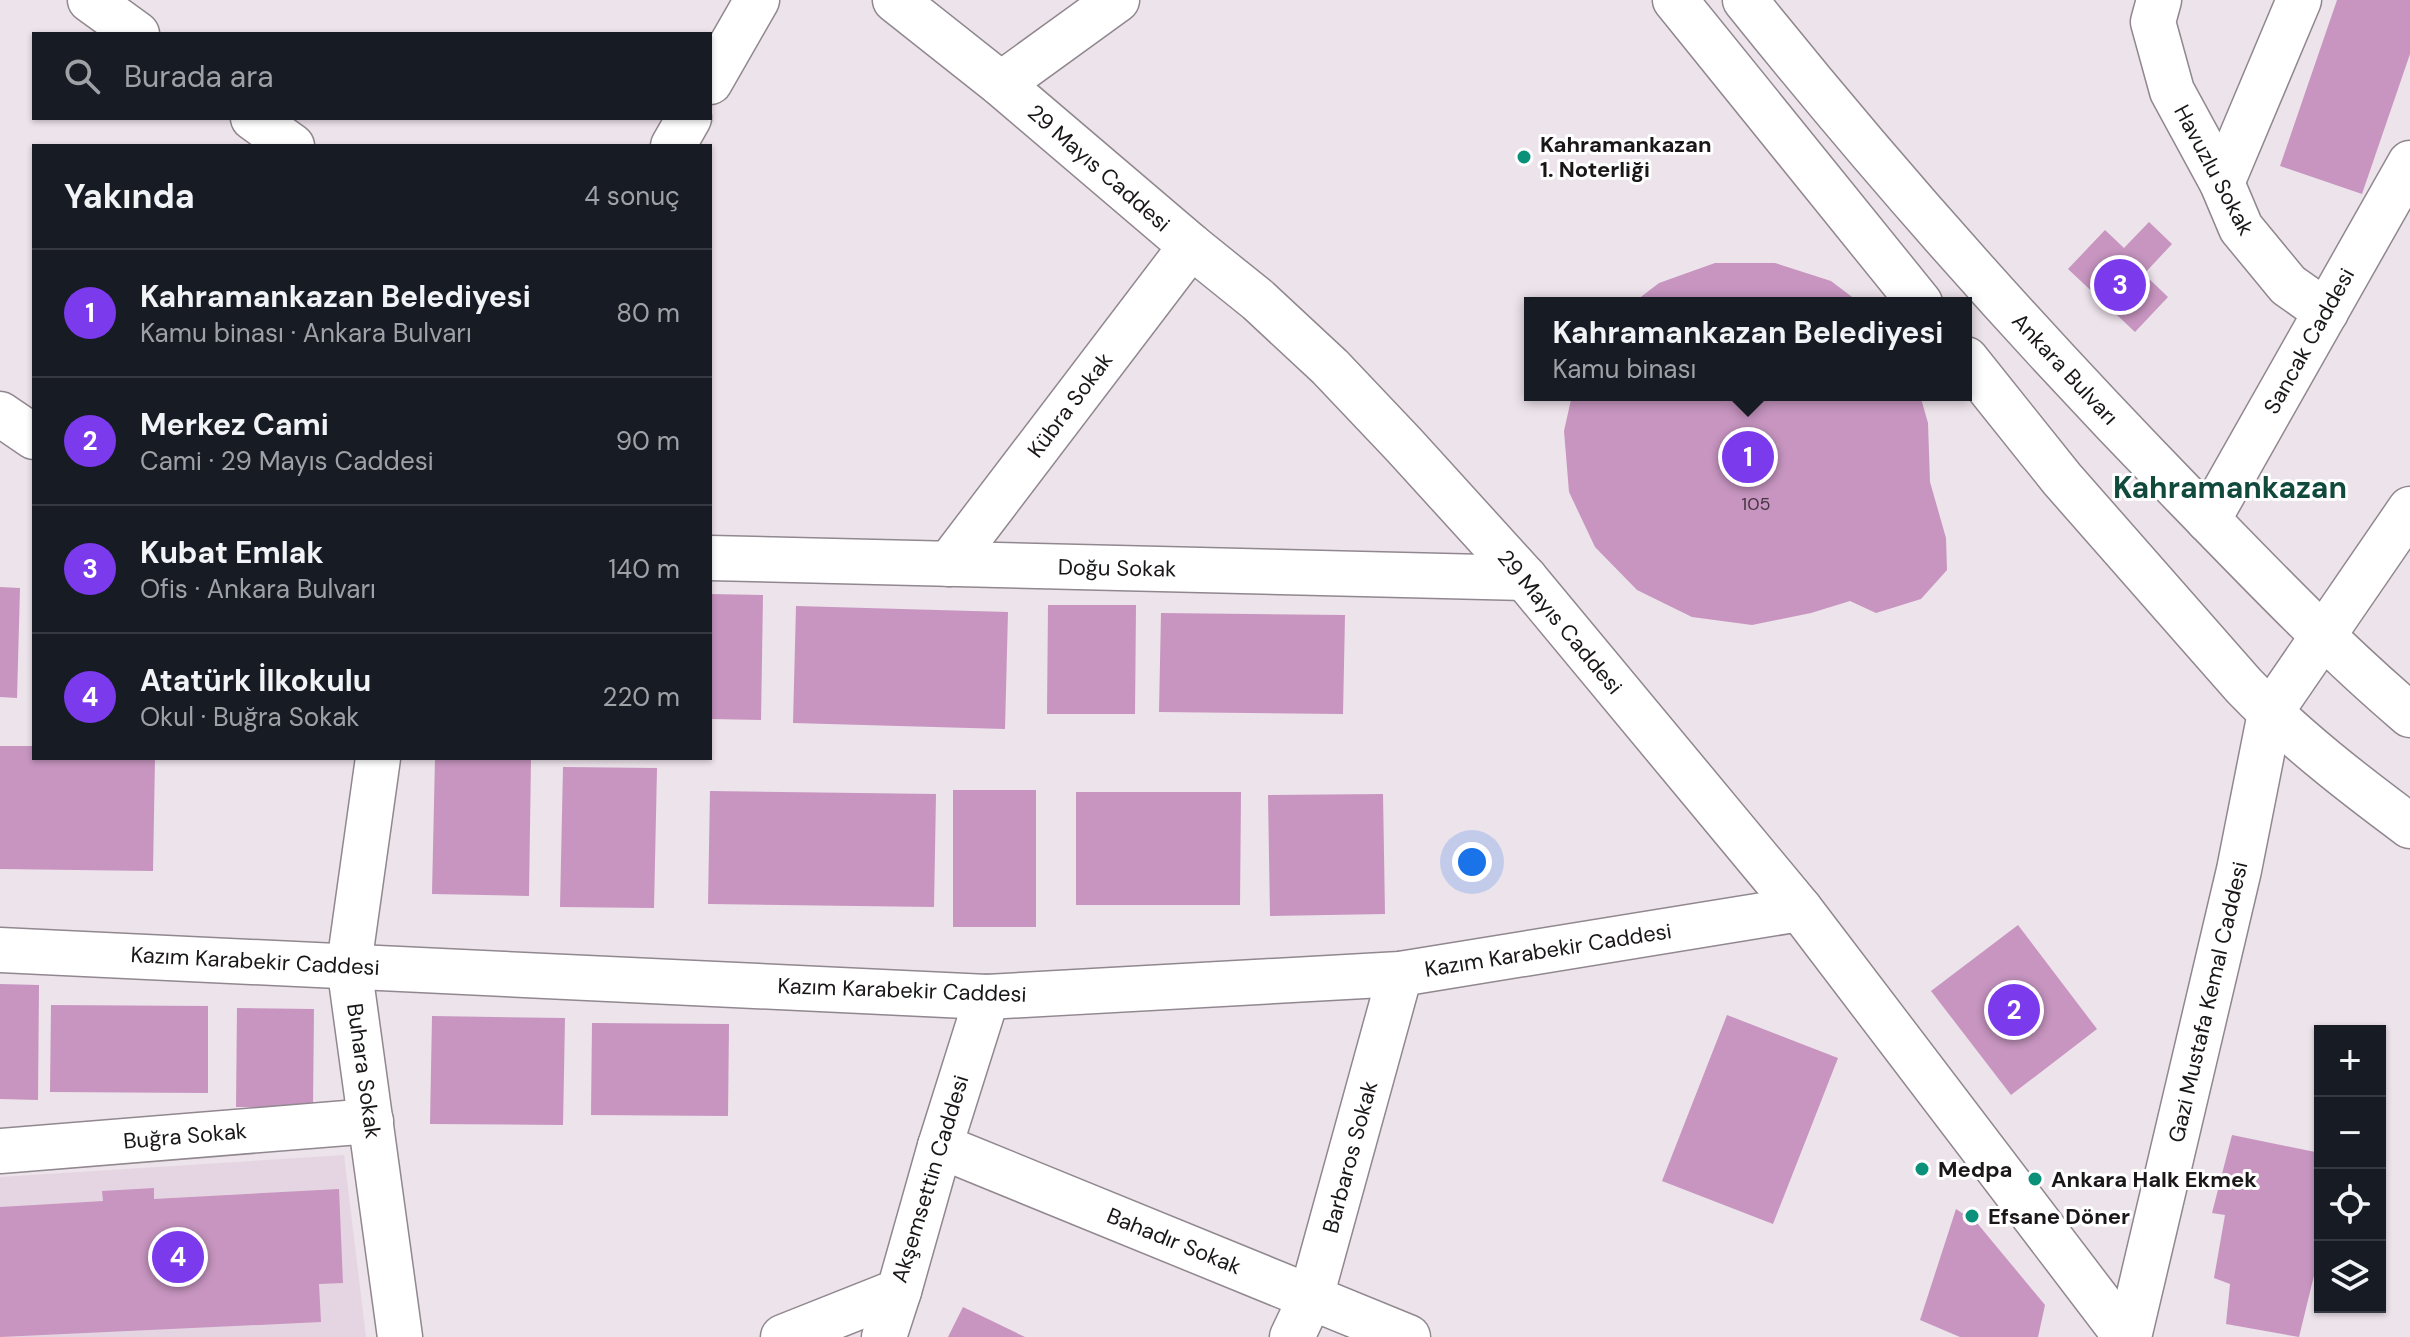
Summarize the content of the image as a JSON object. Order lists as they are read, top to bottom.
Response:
{
  "streets": {
    "street": [
      "29 Mayıs Caddesi",
      "Havuzlu Sokak",
      "Sancak Caddesi",
      "Ankara Bulvarı",
      "Kübra Sokak",
      "Doğu Sokak",
      "Kazım Karabekir Caddesi",
      "Gazi Mustafa Kemal Caddesi",
      "Buhara Sokak",
      "Buğra Sokak",
      "Barbaros Sokak",
      "Akşemsettin Caddesi",
      "Bahadır Sokak"
    ]
  },
  "crossings": [
    ["29 Mayıs Caddesi", "Kübra Sokak"],
    ["29 Mayıs Caddesi", "Doğu Sokak"],
    ["29 Mayıs Caddesi", "Kazım Karabekir Caddesi"],
    ["29 Mayıs Caddesi", "Gazi Mustafa Kemal Caddesi"],
    ["Havuzlu Sokak", "Sancak Caddesi"],
    ["Sancak Caddesi", "Ankara Bulvarı"],
    ["Kübra Sokak", "Doğu Sokak"],
    ["Kazım Karabekir Caddesi", "Buhara Sokak"],
    ["Kazım Karabekir Caddesi", "Barbaros Sokak"],
    ["Kazım Karabekir Caddesi", "Akşemsettin Caddesi"],
    ["Buhara Sokak", "Buğra Sokak"],
    ["Barbaros Sokak", "Bahadır Sokak"],
    ["Akşemsettin Caddesi", "Bahadır Sokak"]
  ],
  "districts": ["Kahramankazan"],
  "places": [
    "Kahramankazan 1. Noterliği",
    "Medpa",
    "Ankara Halk Ekmek",
    "Efsane Döner"
  ],
  "house_numbers": ["105"],
  "page": {
    "search": "Burada ara",
    "heading": ["Yakında", "4 sonuç"],
    "list": [
      {
        "mark": "1",
        "name": "Kahramankazan Belediyesi",
        "note": "Kamu binası · Ankara Bulvarı",
        "value": "80 m"
      },
      {
        "mark": "2",
        "name": "Merkez Cami",
        "note": "Cami · 29 Mayıs Caddesi",
        "value": "90 m"
      },
      {
        "mark": "3",
        "name": "Kubat Emlak",
        "note": "Ofis · Ankara Bulvarı",
        "value": "140 m"
      },
      {
        "mark": "4",
        "name": "Atatürk İlkokulu",
        "note": "Okul · Buğra Sokak",
        "value": "220 m"
      }
    ],
    "pins": [
      "3",
      "1",
      "2",
      "4"
    ],
    "popup": ["Kahramankazan Belediyesi", "Kamu binası"],
    "map_buttons": ["+", "−"]
  }
}
